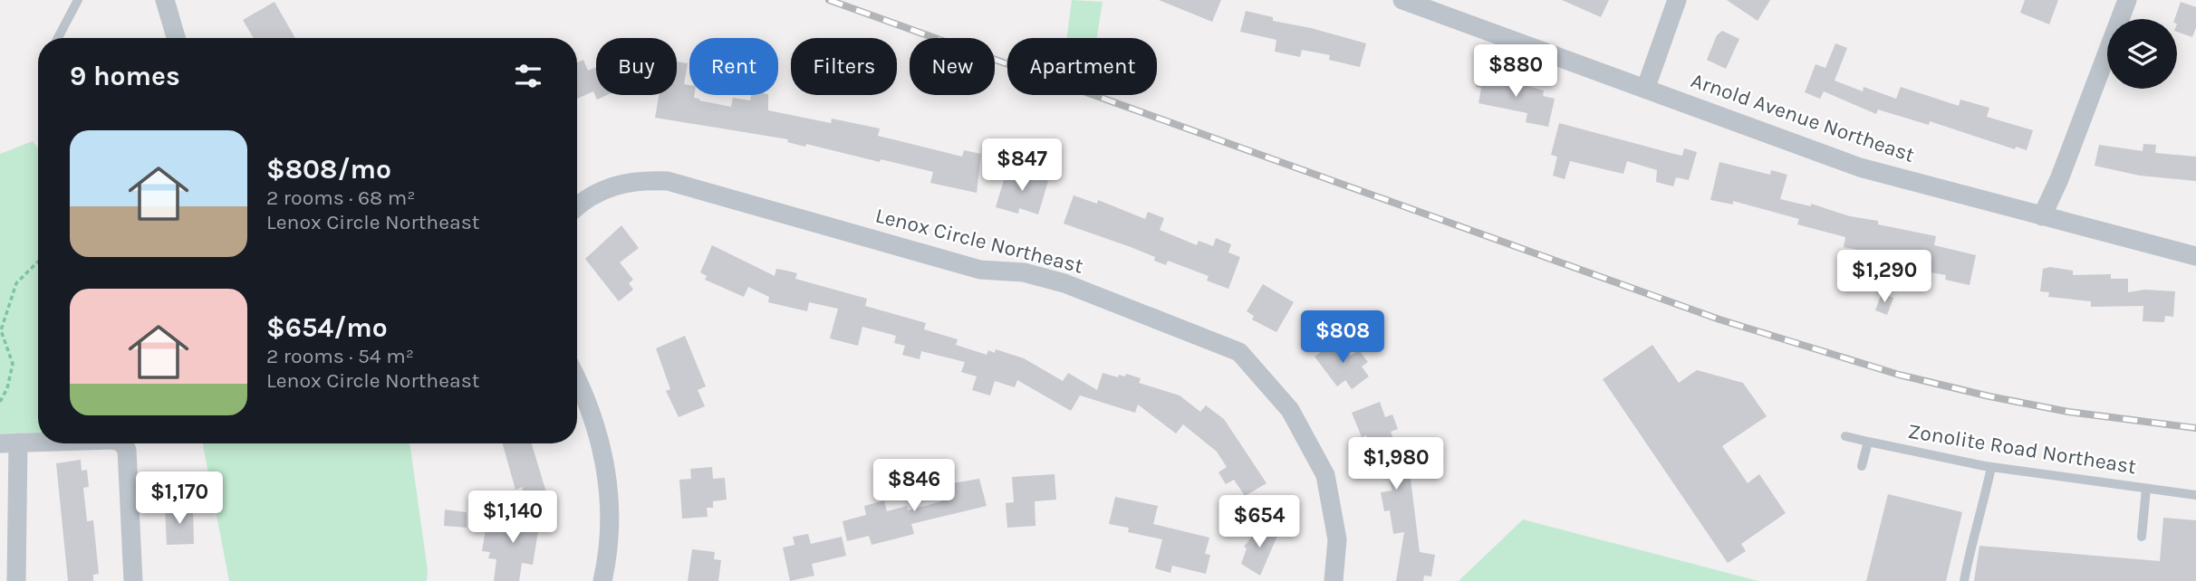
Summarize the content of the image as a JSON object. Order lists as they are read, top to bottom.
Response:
{
  "streets": {
    "street": ["Arnold Avenue Northeast", "Lenox Circle Northeast"],
    "lane": ["Zonolite Road Northeast"]
  },
  "page": {
    "chip": [
      "Buy",
      "Rent",
      "Filters",
      "New",
      "Apartment"
    ],
    "heading": "9 homes",
    "price": [
      "$880",
      "$847",
      "$1,290",
      "$808",
      "$1,980",
      "$846",
      "$1,170",
      "$1,140",
      "$654"
    ],
    "list": [
      {
        "name": "$808/mo",
        "note": "2 rooms · 68 m² · Lenox Circle Northeast"
      },
      {
        "name": "$654/mo",
        "note": "2 rooms · 54 m² · Lenox Circle Northeast"
      }
    ]
  }
}
